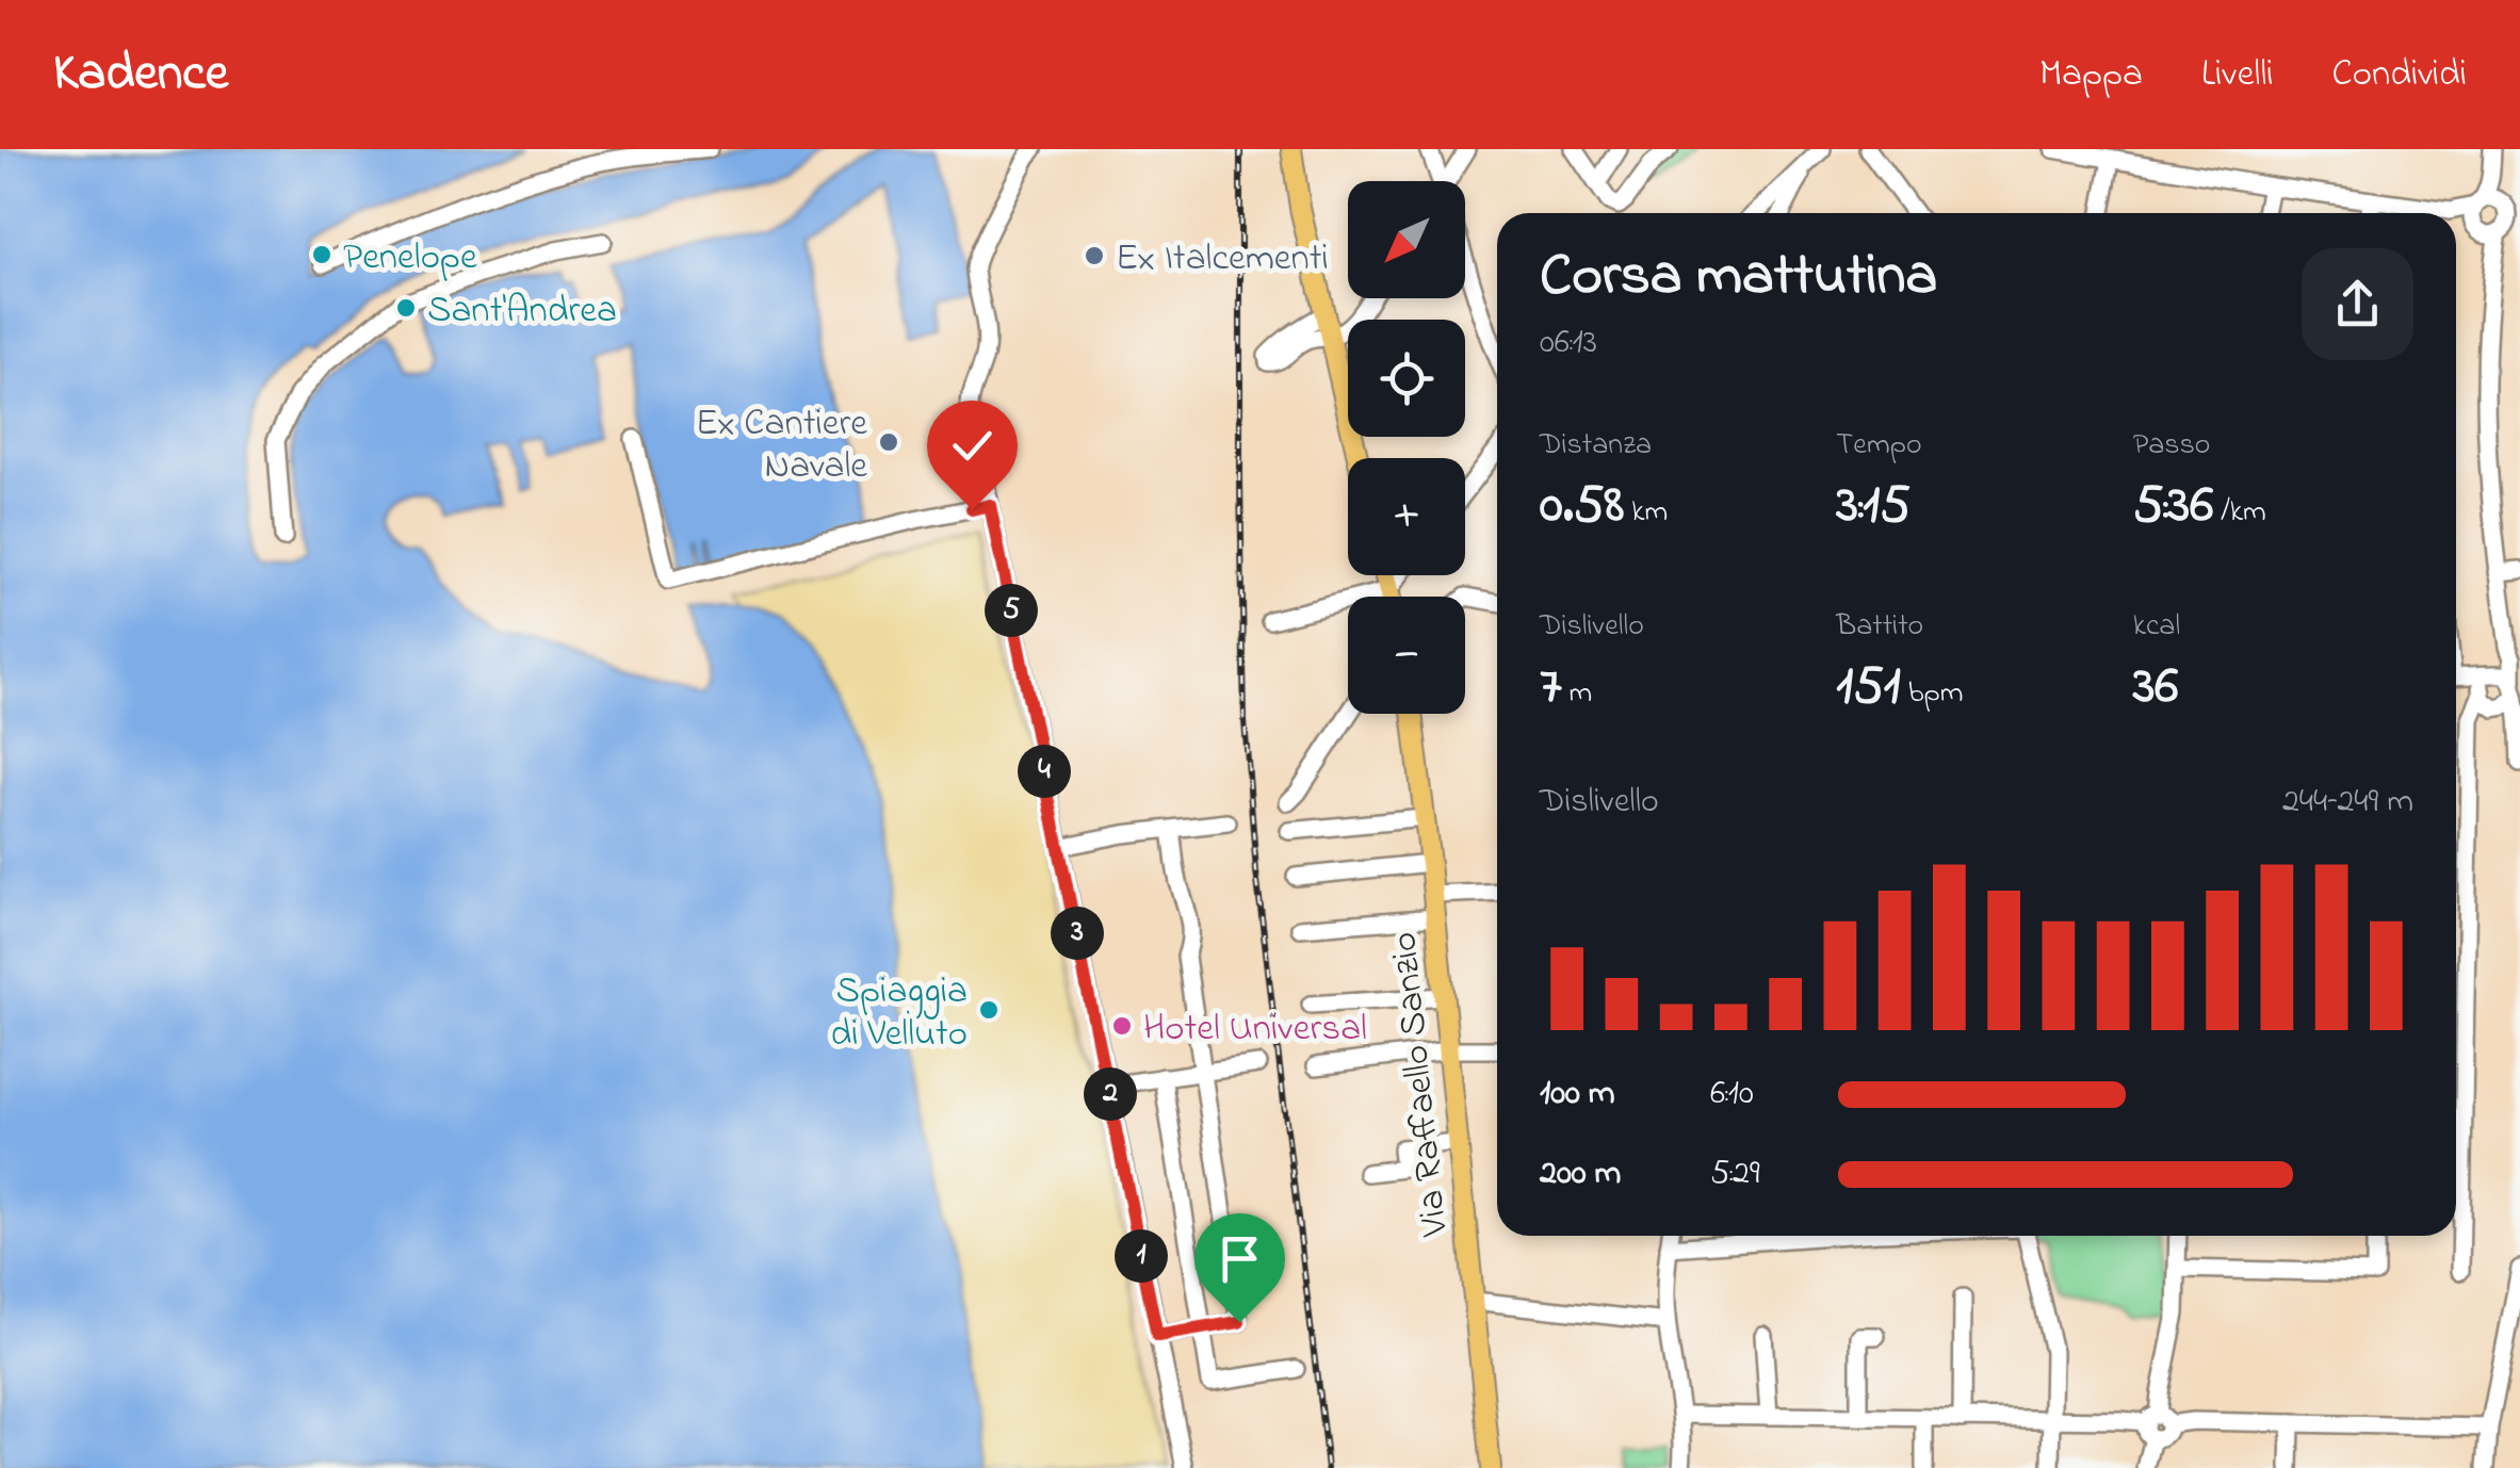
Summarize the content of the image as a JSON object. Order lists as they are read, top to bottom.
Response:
{
  "streets": {
    "main road": ["Via Raffaello Sanzio"]
  },
  "places": [
    "Penelope",
    "Ex Italcementi",
    "Sant'Andrea",
    "Ex Cantiere Navale",
    "Spiaggia di Velluto",
    "Hotel Universal"
  ],
  "north": "bottom left",
  "page": {
    "header": "Kadence",
    "nav": ["Mappa", "Livelli", "Condividi"],
    "map_buttons": ["+", "−"],
    "heading": ["Corsa mattutina", "06:13"],
    "stats": [
      ["Distanza", "0.58 km"],
      ["Tempo", "3:15"],
      ["Passo", "5:36 /km"],
      ["Dislivello", "7 m"],
      ["Battito", "151 bpm"],
      ["kcal", "36"]
    ],
    "pins": [
      "5",
      "4",
      "3",
      "2",
      "1"
    ],
    "chart": ["Dislivello", "244–249 m"],
    "list": [
      {
        "name": "100 m",
        "note": "6:10"
      },
      {
        "name": "200 m",
        "note": "5:29"
      }
    ]
  }
}
